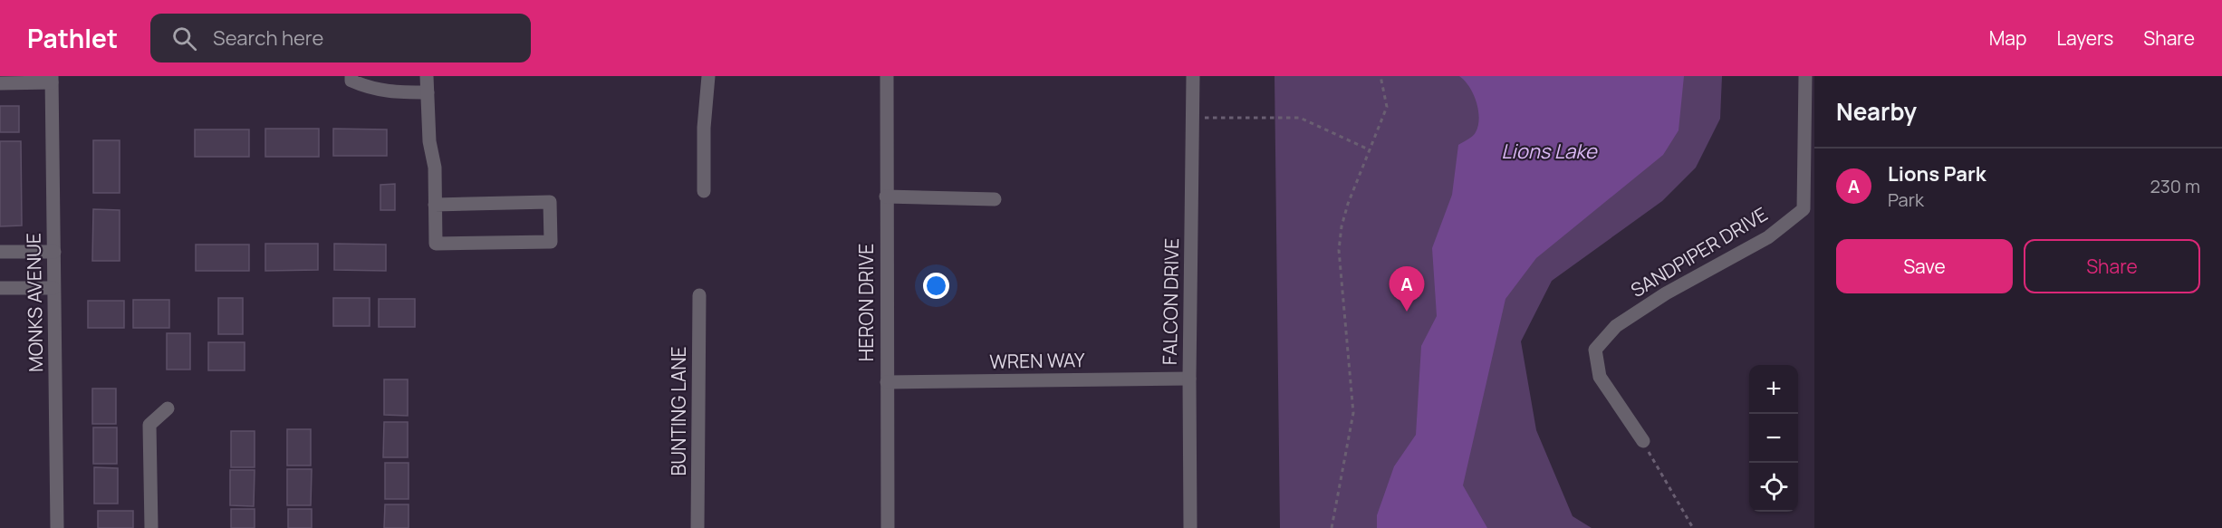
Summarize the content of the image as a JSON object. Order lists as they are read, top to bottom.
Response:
{
  "streets": {
    "street": [
      "SANDPIPER DRIVE",
      "FALCON DRIVE",
      "MONKS AVENUE",
      "HERON DRIVE",
      "WREN WAY",
      "BUNTING LANE"
    ]
  },
  "crossings": [
    ["FALCON DRIVE", "WREN WAY"],
    ["HERON DRIVE", "WREN WAY"]
  ],
  "water": ["Lions Lake"],
  "page": {
    "header": "Pathlet",
    "search": "Search here",
    "nav": ["Map", "Layers", "Share"],
    "heading": "Nearby",
    "list": [
      {
        "mark": "A",
        "name": "Lions Park",
        "note": "Park",
        "value": "230 m"
      }
    ],
    "buttons": ["Save", "Share"],
    "pins": "A",
    "map_buttons": ["+", "−"]
  }
}
